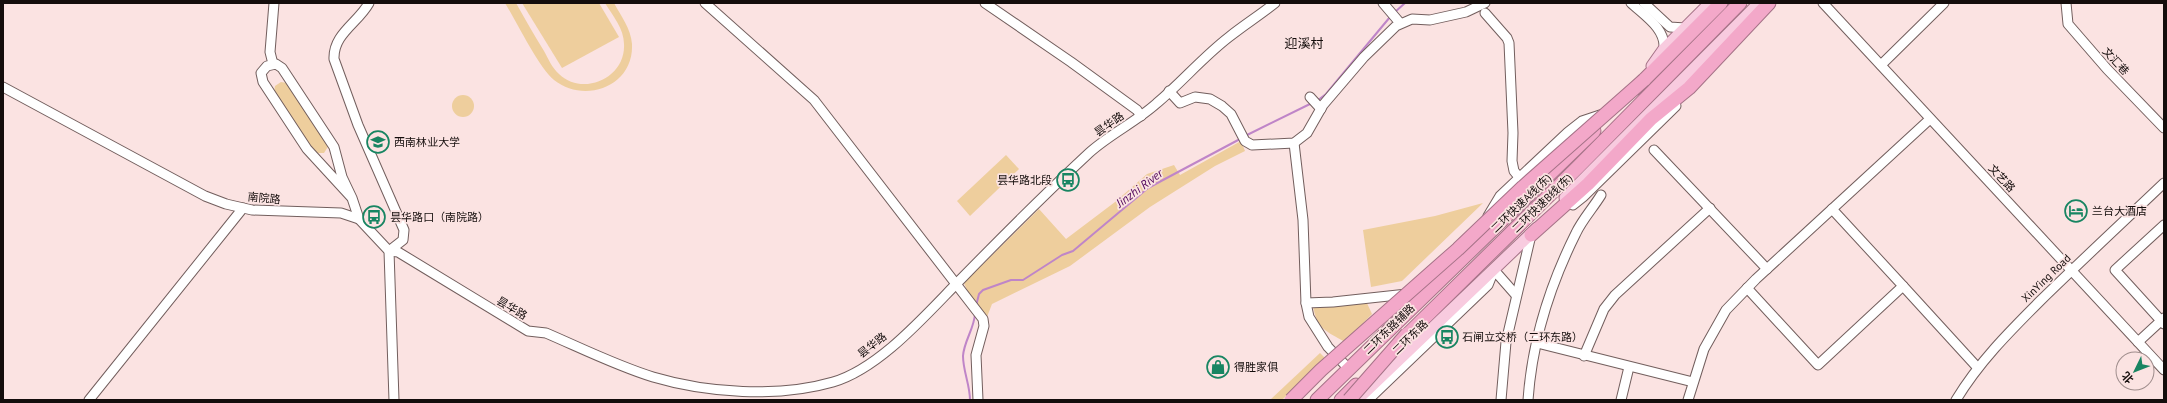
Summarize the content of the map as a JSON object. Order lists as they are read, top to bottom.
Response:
{
  "streets": {
    "highway": ["二环快速A线(东)", "二环快速B线(东)"],
    "main road": ["二环东路"],
    "street": [
      "文汇巷",
      "昙华路",
      "文艺路",
      "南院路",
      "XinYing Road",
      "二环东路辅路"
    ]
  },
  "crossings": [
    ["昙华路", "南院路"],
    ["文艺路", "XinYing Road"],
    ["二环快速A线(东)", "二环东路辅路"]
  ],
  "districts": ["迎溪村"],
  "water": ["Jinzhi River"],
  "places": {
    "school or university": ["西南林业大学"],
    "bus stop": ["昙华路北段", "昙华路口（南院路）", "石闸立交桥（二环东路）"],
    "hotel": ["兰台大酒店"],
    "shop": ["得胜家俱"]
  },
  "north": "bottom left"
}
